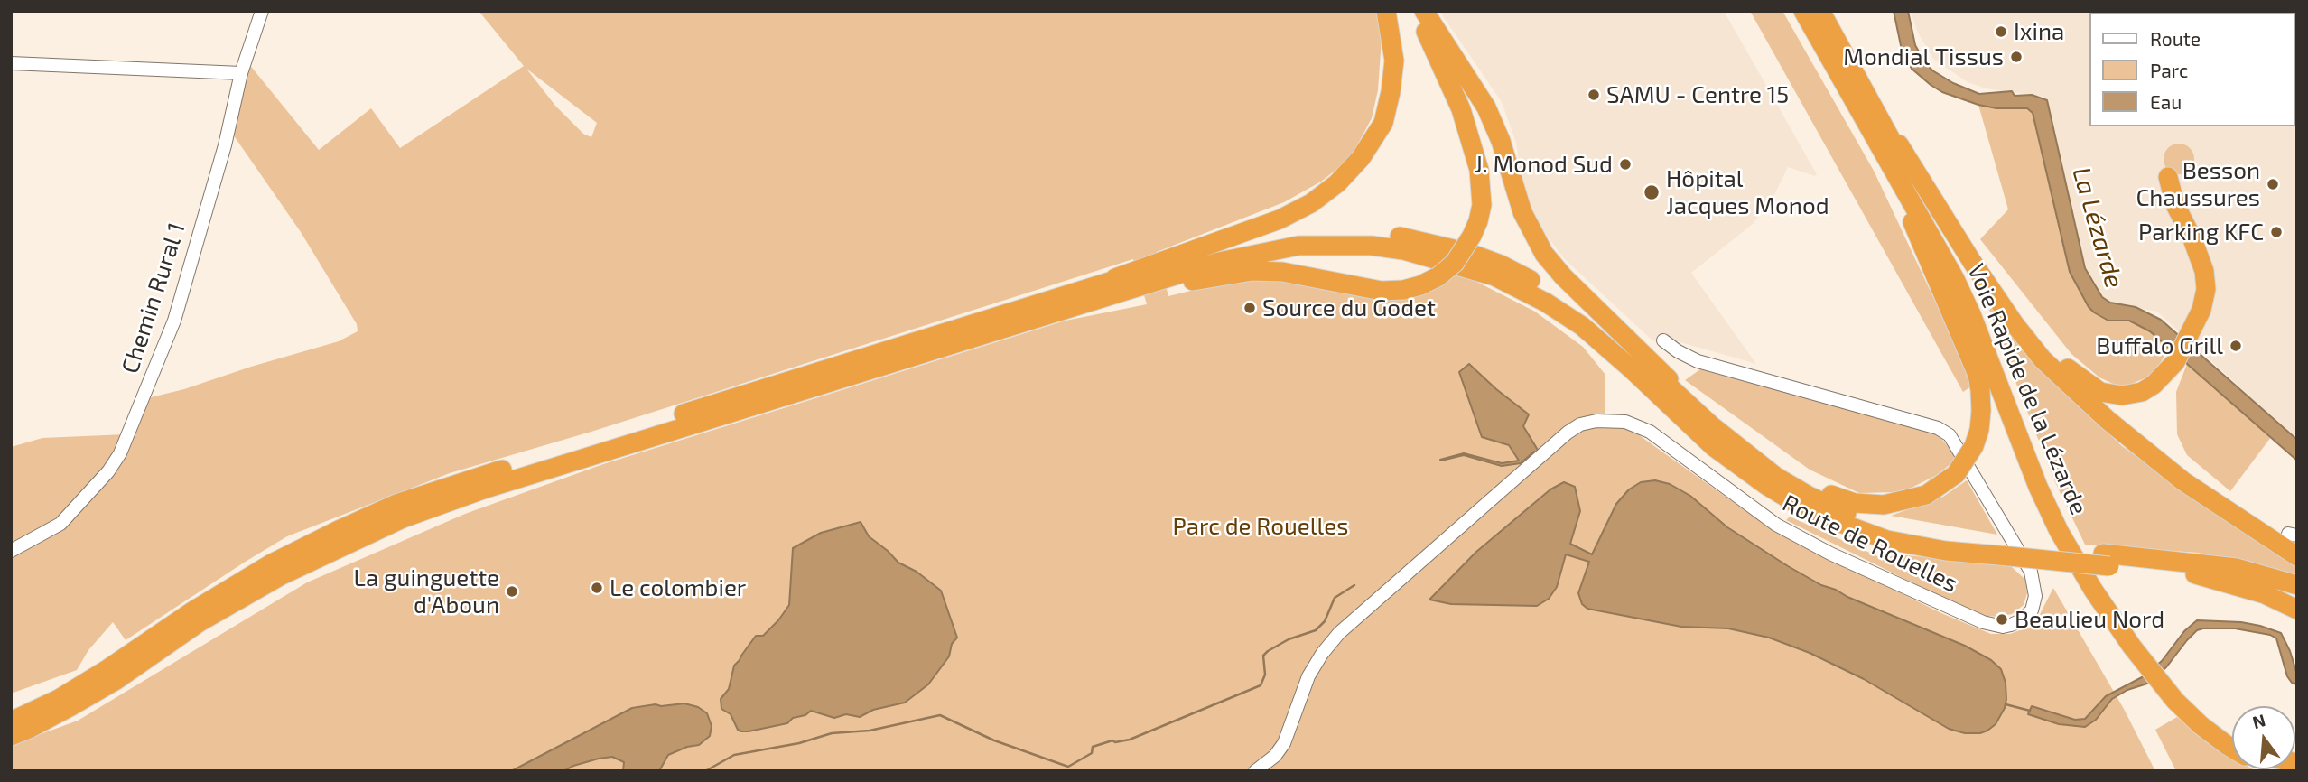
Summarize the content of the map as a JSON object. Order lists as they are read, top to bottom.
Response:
{
  "streets": {
    "highway": ["Voie Rapide de la Lézarde"],
    "street": ["Chemin Rural 1", "Route de Rouelles"]
  },
  "water": ["La Lézarde"],
  "parks": ["Parc de Rouelles"],
  "places": [
    "Ixina",
    "Mondial Tissus",
    "SAMU - Centre 15",
    "J. Monod Sud",
    "Besson Chaussures",
    "Hôpital Jacques Monod",
    "Parking KFC",
    "Source du Godet",
    "Buffalo Grill",
    "Le colombier",
    "La guinguette d'Aboun",
    "Beaulieu Nord"
  ],
  "legend": ["Route", "Parc", "Eau"],
  "north": "top"
}
